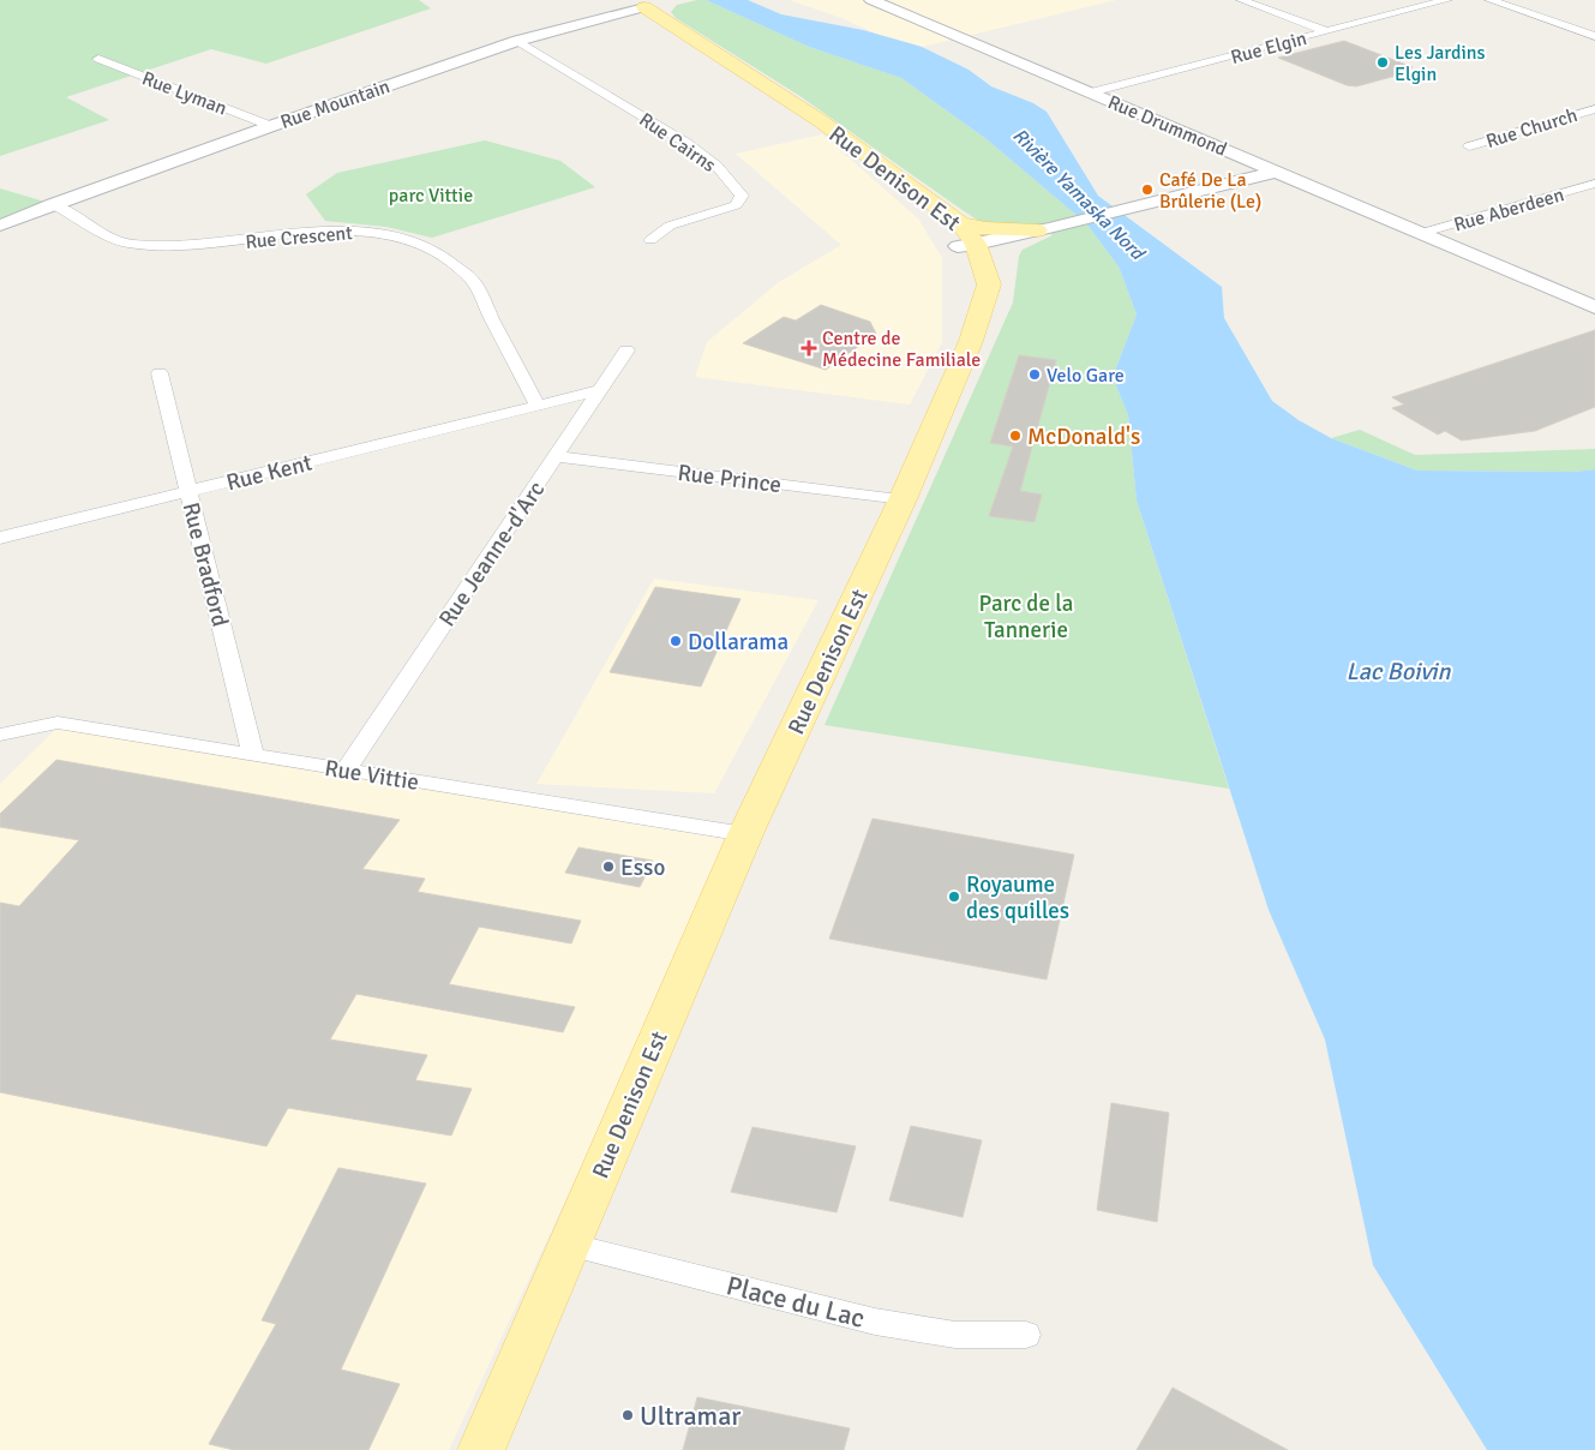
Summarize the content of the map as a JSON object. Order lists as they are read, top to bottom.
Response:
{
  "streets": {
    "main road": ["Rue Mountain", "Rue Denison Est"],
    "street": [
      "Rue Elgin",
      "Rue Lyman",
      "Rue Drummond",
      "Rue Church",
      "Rue Cairns",
      "Rue Aberdeen",
      "Rue Crescent",
      "Rue Kent",
      "Rue Prince",
      "Rue Jeanne-d'Arc",
      "Rue Bradford",
      "Rue Vittie",
      "Place du Lac"
    ]
  },
  "crossings": [
    ["Rue Elgin", "Rue Drummond"],
    ["Rue Lyman", "Rue Mountain"],
    ["Rue Mountain", "Rue Cairns"],
    ["Rue Mountain", "Rue Denison Est"],
    ["Rue Mountain", "Rue Crescent"],
    ["Rue Drummond", "Rue Aberdeen"],
    ["Rue Denison Est", "Rue Prince"],
    ["Rue Denison Est", "Rue Vittie"],
    ["Rue Denison Est", "Place du Lac"],
    ["Rue Crescent", "Rue Kent"],
    ["Rue Kent", "Rue Bradford"],
    ["Rue Prince", "Rue Jeanne-d'Arc"],
    ["Rue Jeanne-d'Arc", "Rue Vittie"],
    ["Rue Bradford", "Rue Vittie"]
  ],
  "water": ["Rivière Yamaska Nord", "Lac Boivin"],
  "parks": ["parc Vittie", "Parc de la Tannerie"],
  "places": {
    "other": [
      "Les Jardins Elgin",
      "Café De La Brûlerie (Le)",
      "Velo Gare",
      "McDonald's",
      "Dollarama",
      "Esso",
      "Royaume des quilles",
      "Ultramar"
    ],
    "health": ["Centre de Médecine Familiale"]
  }
}
